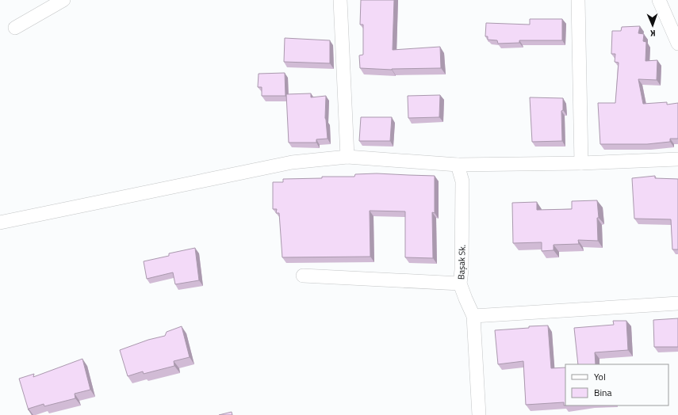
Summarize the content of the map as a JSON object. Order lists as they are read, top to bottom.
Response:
{
  "streets": {
    "street": ["Başak Sk."]
  },
  "legend": ["Yol", "Bina"],
  "north": "bottom"
}
